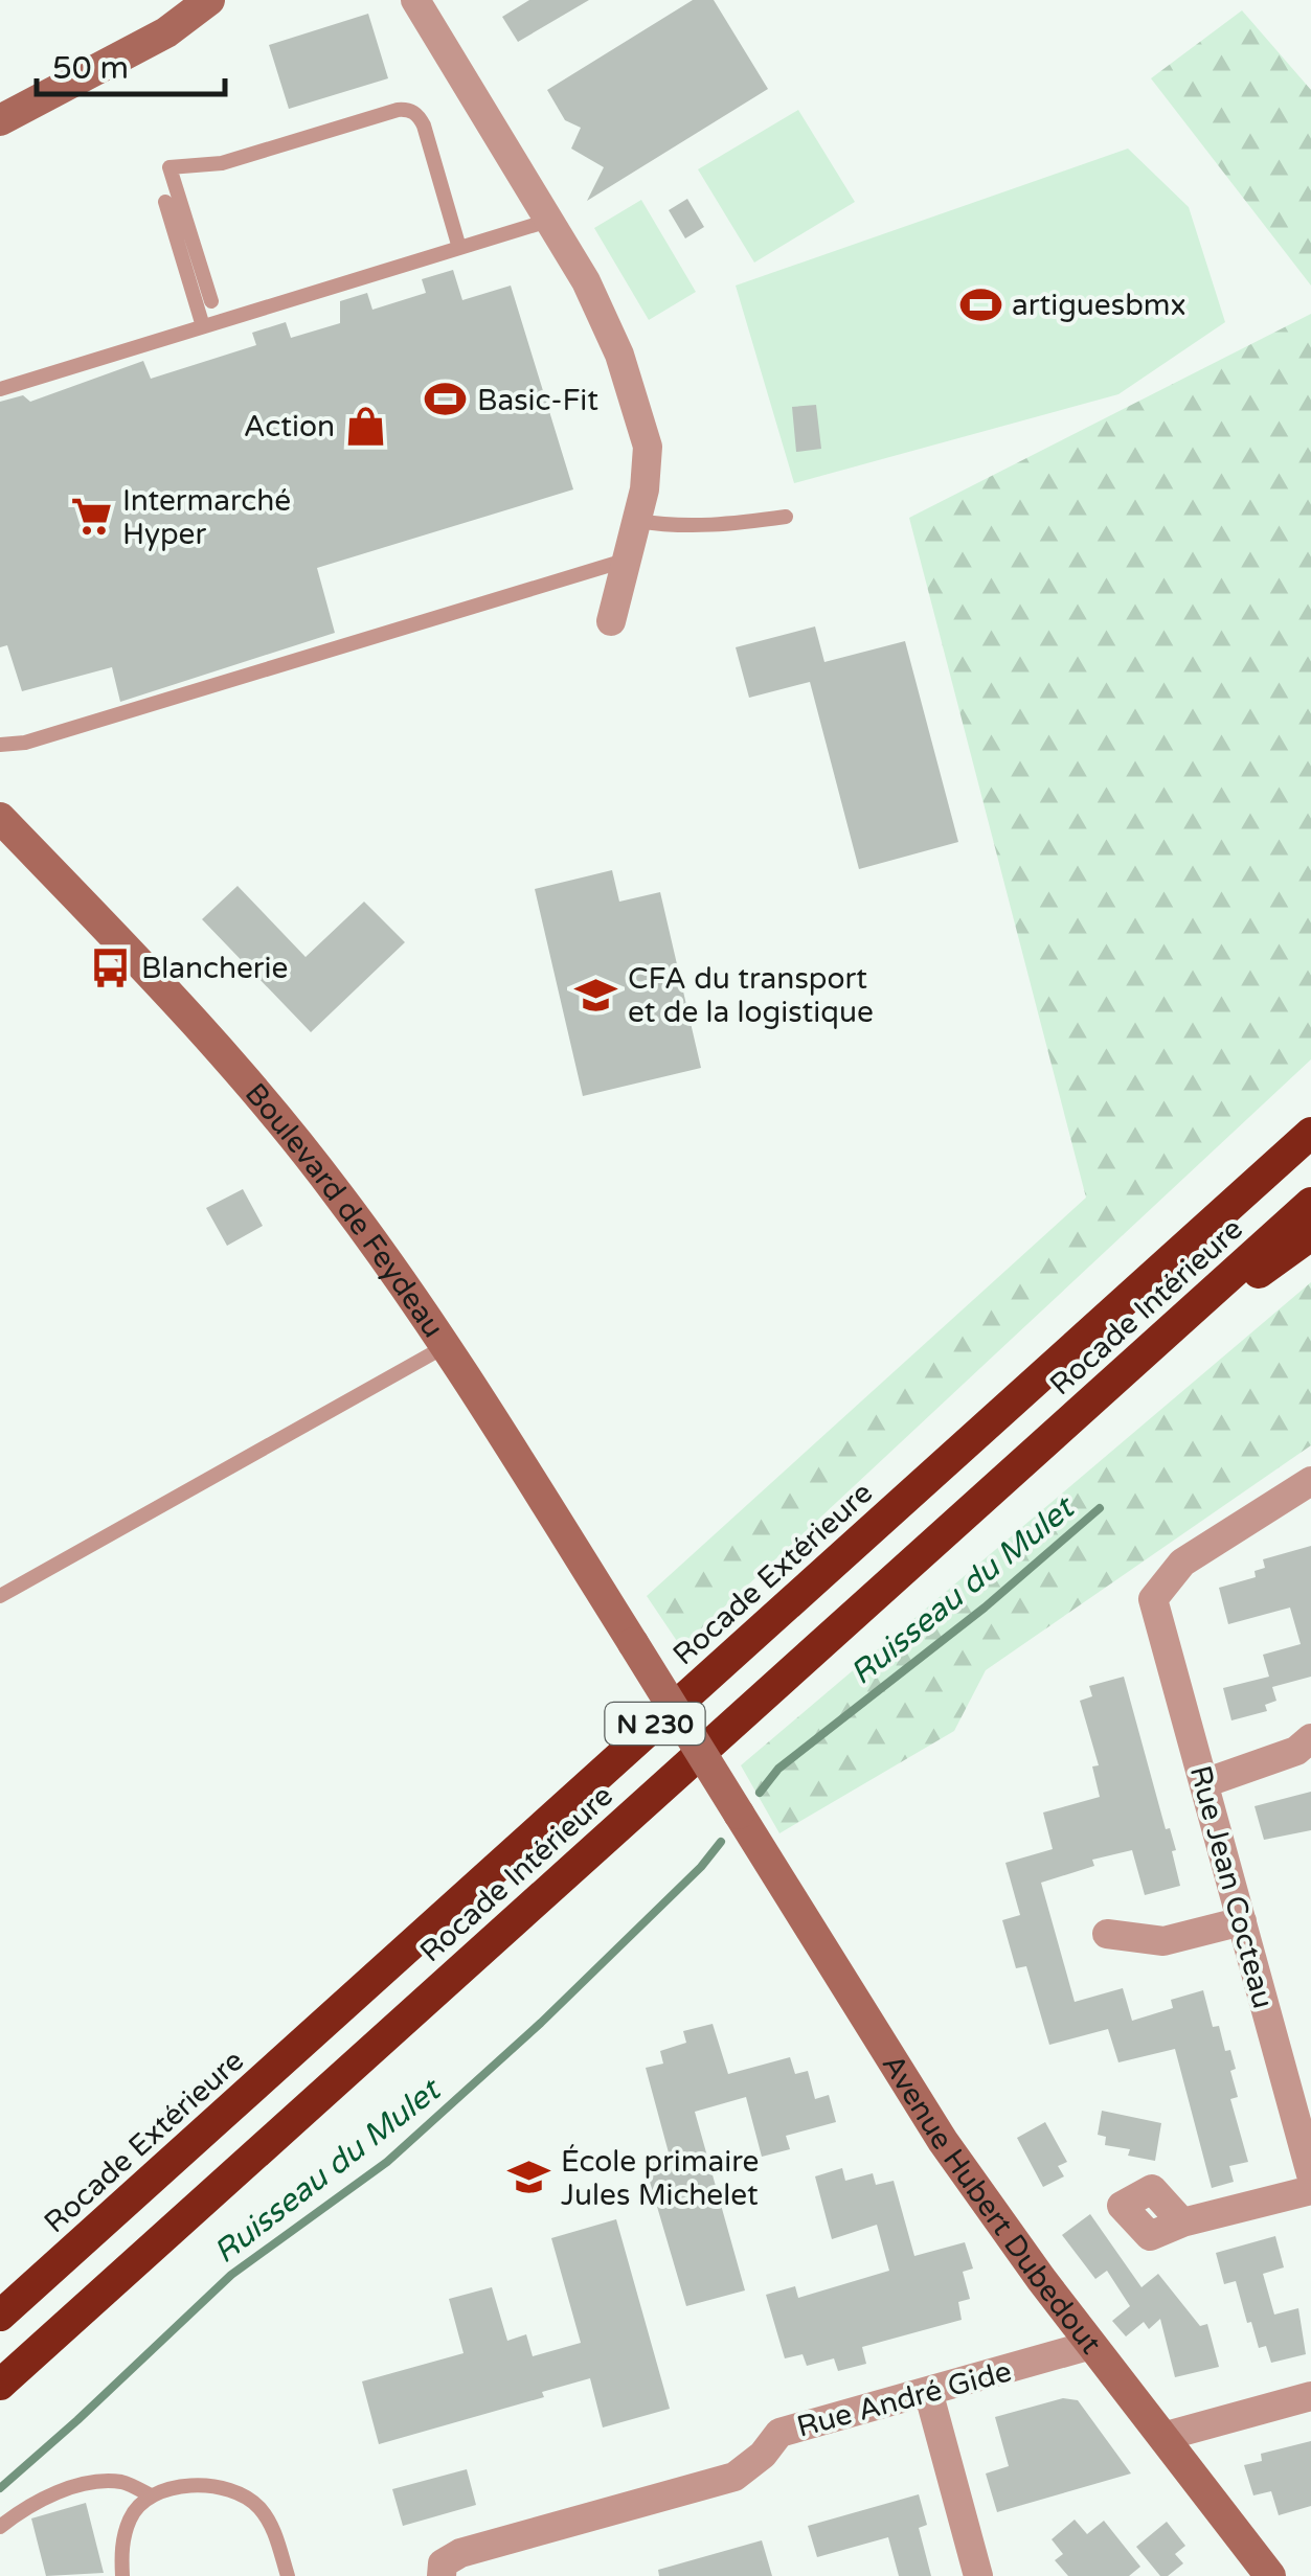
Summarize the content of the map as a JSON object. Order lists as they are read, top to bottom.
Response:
{
  "streets": {
    "highway": ["Rocade Intérieure", "Rocade Extérieure", "N 230"],
    "main road": ["Boulevard de Feydeau", "Avenue Hubert Dubedout"],
    "street": ["Rue Jean Cocteau", "Rue André Gide"]
  },
  "crossings": [
    ["Boulevard de Feydeau", "Avenue Hubert Dubedout"],
    ["Avenue Hubert Dubedout", "Rue André Gide"]
  ],
  "water": ["Ruisseau du Mulet"],
  "places": {
    "sports": ["artiguesbmx", "Basic-Fit"],
    "shop": ["Action"],
    "supermarket": ["Intermarché Hyper"],
    "bus stop": ["Blancherie"],
    "school or university": ["CFA du transport et de la logistique", "École primaire Jules Michelet"]
  },
  "scale_bar": "50 m"
}
